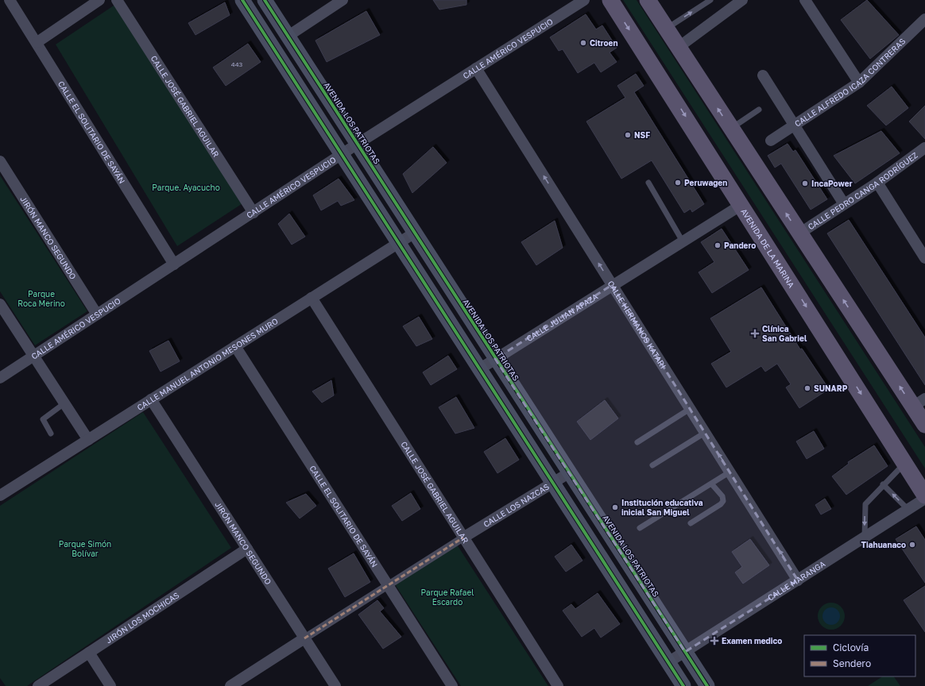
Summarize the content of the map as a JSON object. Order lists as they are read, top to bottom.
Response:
{
  "streets": {
    "main road": ["AVENIDA LOS PATRIOTAS", "AVENIDA DE LA MARINA"],
    "street": [
      "CALLE AMÉRICO VESPUCIO",
      "CALLE ALFREDO ICAZA CONTRERAS",
      "CALLE JOSÉ GABRIEL AGUILAR",
      "CALLE EL SOLITARIO DE SAYÁN",
      "CALLE PEDRO CANGA RODRÍGUEZ",
      "JIRÓN MANCO SEGUNDO",
      "CALLE JULIAN APAZA",
      "CALLE HERMANOS KATARI",
      "CALLE MANUEL ANTONIO MESONES MURO",
      "CALLE LOS NAZCAS",
      "CALLE MARANGA",
      "JIRÓN LOS MOCHICAS"
    ]
  },
  "crossings": [
    ["CALLE AMÉRICO VESPUCIO", "CALLE JOSÉ GABRIEL AGUILAR"],
    ["CALLE AMÉRICO VESPUCIO", "AVENIDA LOS PATRIOTAS"],
    ["CALLE AMÉRICO VESPUCIO", "CALLE EL SOLITARIO DE SAYÁN"],
    ["CALLE AMÉRICO VESPUCIO", "JIRÓN MANCO SEGUNDO"],
    ["CALLE AMÉRICO VESPUCIO", "CALLE HERMANOS KATARI"],
    ["CALLE JOSÉ GABRIEL AGUILAR", "CALLE MANUEL ANTONIO MESONES MURO"],
    ["CALLE JOSÉ GABRIEL AGUILAR", "CALLE LOS NAZCAS"],
    ["AVENIDA LOS PATRIOTAS", "CALLE JULIAN APAZA"],
    ["AVENIDA LOS PATRIOTAS", "CALLE MANUEL ANTONIO MESONES MURO"],
    ["AVENIDA LOS PATRIOTAS", "CALLE LOS NAZCAS"],
    ["AVENIDA LOS PATRIOTAS", "CALLE MARANGA"],
    ["CALLE EL SOLITARIO DE SAYÁN", "CALLE MANUEL ANTONIO MESONES MURO"],
    ["JIRÓN MANCO SEGUNDO", "CALLE MANUEL ANTONIO MESONES MURO"],
    ["JIRÓN MANCO SEGUNDO", "JIRÓN LOS MOCHICAS"],
    ["AVENIDA DE LA MARINA", "CALLE JULIAN APAZA"],
    ["CALLE JULIAN APAZA", "CALLE HERMANOS KATARI"],
    ["CALLE HERMANOS KATARI", "CALLE MARANGA"]
  ],
  "one_way": ["CALLE HERMANOS KATARI"],
  "parks": [
    "Parque. Ayacucho",
    "Parque Roca Merino",
    "Parque Simón Bolívar",
    "Parque Rafael Escardo"
  ],
  "places": {
    "other": [
      "Citroen",
      "NSF",
      "Peruwagen",
      "IncaPower",
      "Pandero",
      "SUNARP",
      "Institución educativa inicial San Miguel",
      "Tiahuanaco"
    ],
    "health": ["Clínica San Gabriel", "Examen medico"]
  },
  "house_numbers": ["443"],
  "legend": ["Ciclovía", "Sendero"]
}
